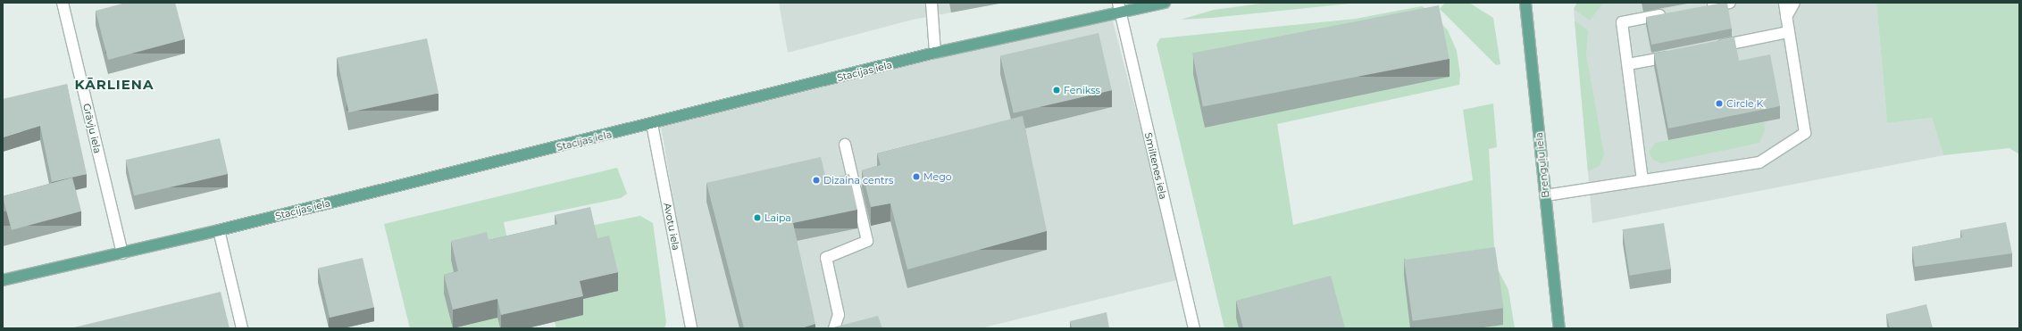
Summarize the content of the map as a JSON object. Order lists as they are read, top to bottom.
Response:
{
  "streets": {
    "main road": ["Stacijas iela", "Brenguļu iela"],
    "street": ["Grāvju iela", "Smiltenes iela", "Avotu iela"]
  },
  "crossings": [
    ["Stacijas iela", "Grāvju iela"],
    ["Stacijas iela", "Smiltenes iela"],
    ["Stacijas iela", "Avotu iela"]
  ],
  "districts": ["KĀRLIENA"],
  "places": [
    "Fenikss",
    "Circle K",
    "Mego",
    "Dizaina centrs",
    "Laipa"
  ]
}
